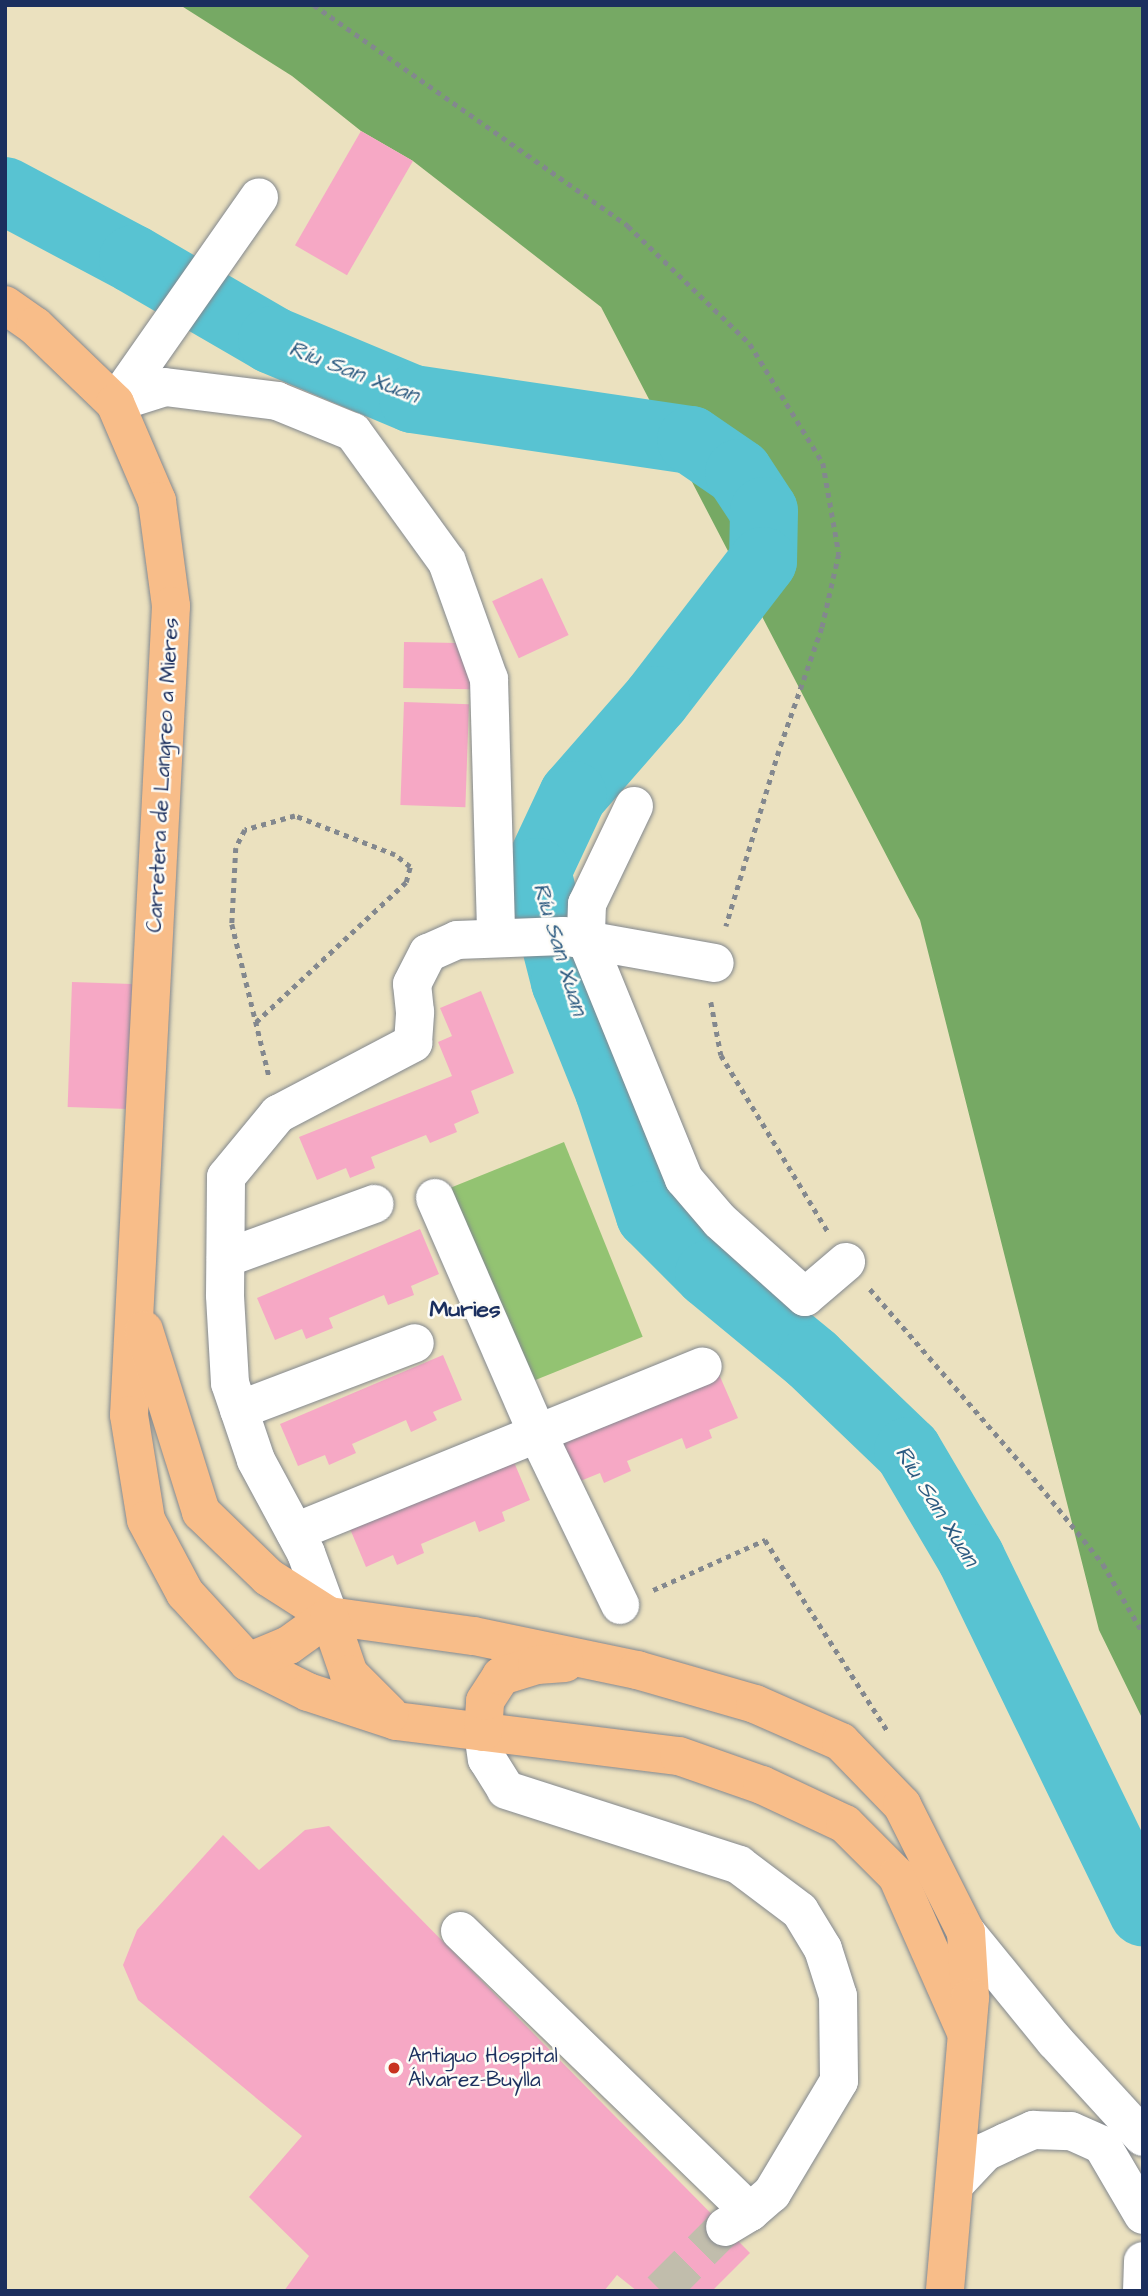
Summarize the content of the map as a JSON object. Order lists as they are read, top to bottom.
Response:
{
  "streets": {
    "main road": ["Carretera de Langreo a Mieres"]
  },
  "districts": ["Muries"],
  "water": ["Ríu San Xuan"],
  "places": ["Antiguo Hospital Álvarez-Buylla"]
}
